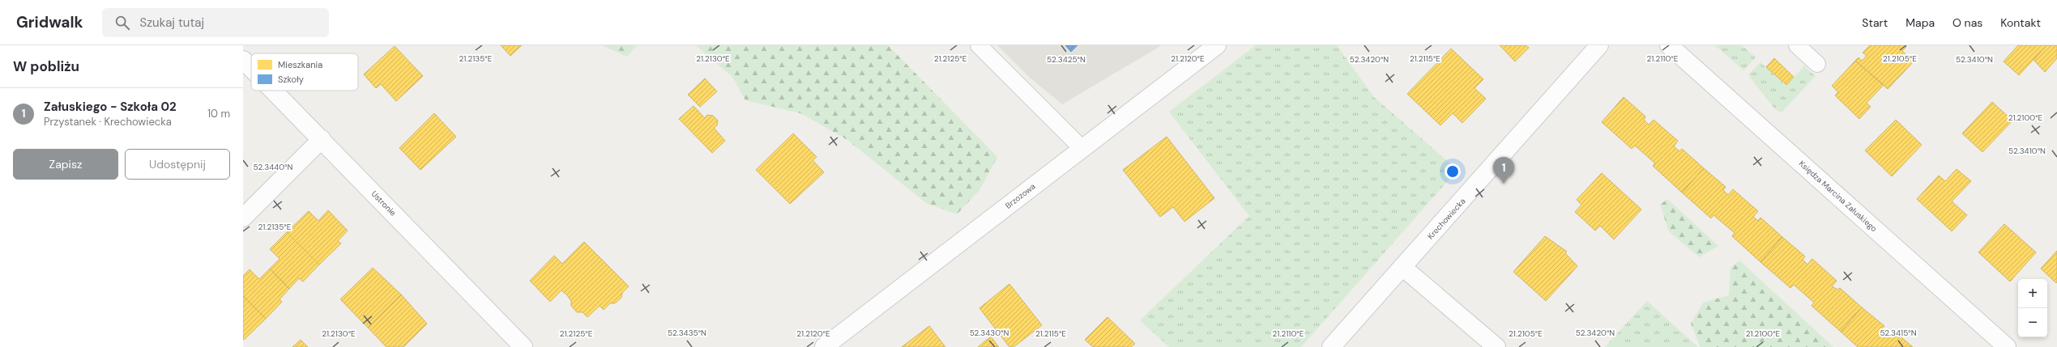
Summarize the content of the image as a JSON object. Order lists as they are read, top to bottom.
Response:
{
  "streets": {
    "street": [
      "Brzozowa",
      "Księdza Marcina Załuskiego",
      "Ustronie",
      "Krechowiecka"
    ]
  },
  "legend": ["Mieszkania", "Szkoły"],
  "page": {
    "header": "Gridwalk",
    "search": "Szukaj tutaj",
    "nav": [
      "Start",
      "Mapa",
      "O nas",
      "Kontakt"
    ],
    "heading": "W pobliżu",
    "list": [
      {
        "mark": "1",
        "name": "Załuskiego - Szkoła 02",
        "note": "Przystanek · Krechowiecka",
        "value": "10 m"
      }
    ],
    "buttons": ["Zapisz", "Udostępnij"],
    "pins": "1",
    "map_buttons": ["+", "−"]
  },
  "coordinates": [
    "21.2135°E",
    "21.2125°E",
    "21.2110°E",
    "21.2130°E",
    "21.2120°E",
    "21.2115°E",
    "21.2105°E",
    "52.3410°N",
    "52.3425°N",
    "52.3420°N",
    "21.2100°E",
    "52.3440°N",
    "52.3435°N",
    "52.3430°N",
    "52.3415°N"
  ]
}
